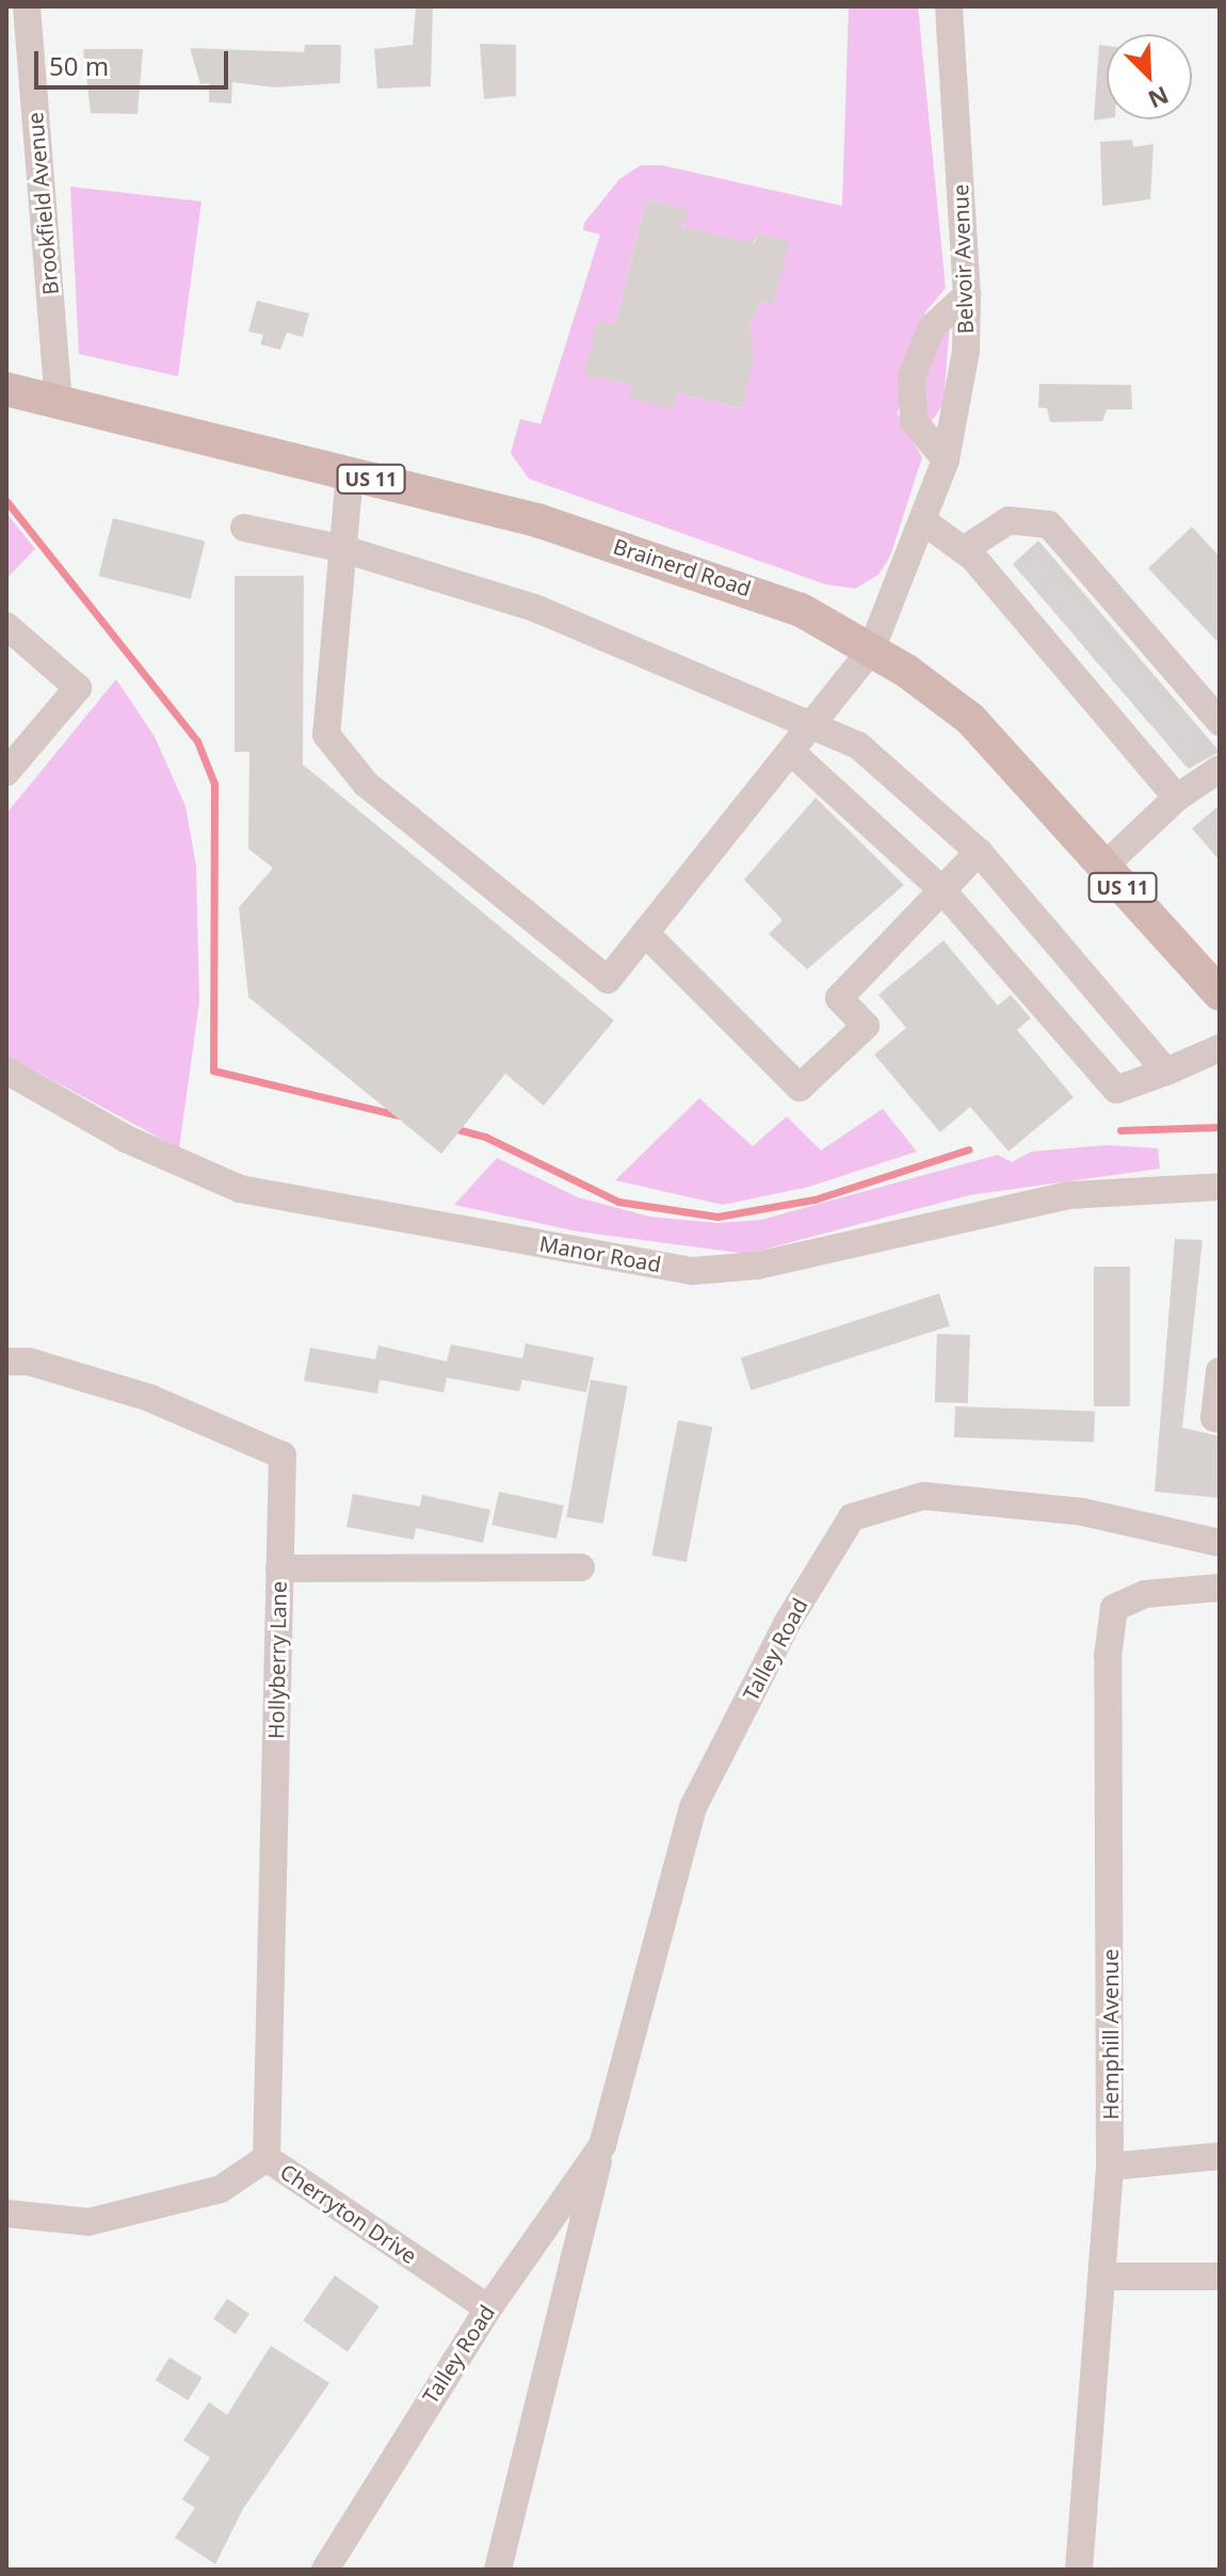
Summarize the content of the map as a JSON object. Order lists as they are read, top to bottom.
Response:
{
  "streets": {
    "main road": ["US 11", "Brainerd Road"],
    "street": [
      "Brookfield Avenue",
      "Belvoir Avenue",
      "Manor Road",
      "Talley Road",
      "Hollyberry Lane",
      "Hemphill Avenue",
      "Cherryton Drive"
    ]
  },
  "crossings": [
    ["Brookfield Avenue", "Brainerd Road"],
    ["Belvoir Avenue", "Brainerd Road"],
    ["Talley Road", "Cherryton Drive"],
    ["Hollyberry Lane", "Cherryton Drive"]
  ],
  "scale_bar": "50 m",
  "north": "bottom right"
}
